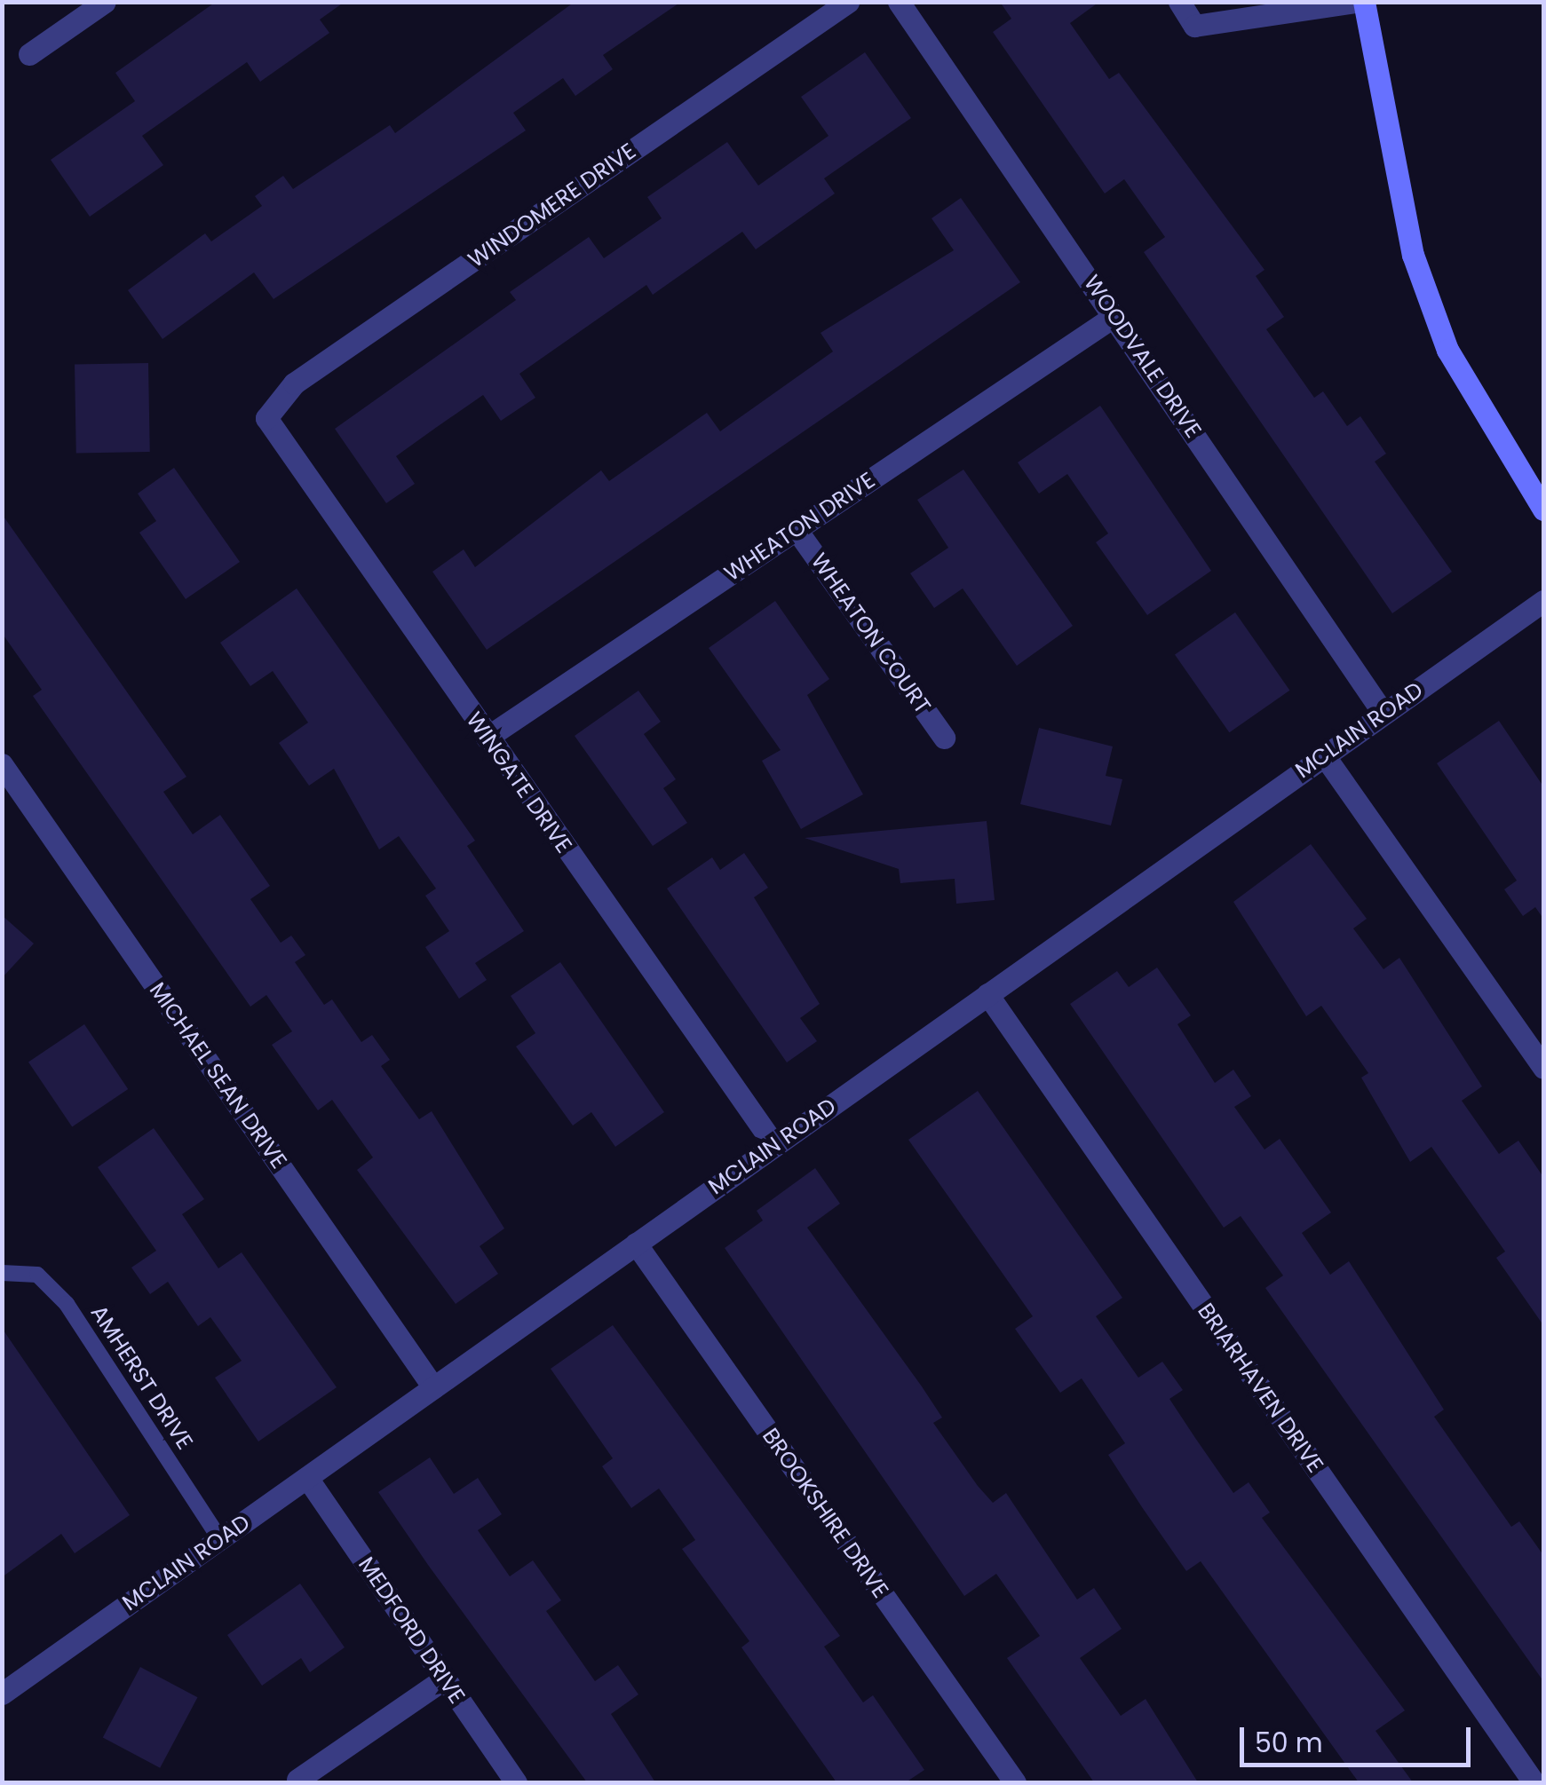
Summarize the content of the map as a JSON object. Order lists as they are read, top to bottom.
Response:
{
  "streets": {
    "street": [
      "WINDOMERE DRIVE",
      "WOODVALE DRIVE",
      "WHEATON DRIVE",
      "WHEATON COURT",
      "MCLAIN ROAD",
      "WINGATE DRIVE",
      "MICHAEL SEAN DRIVE",
      "BRIARHAVEN DRIVE",
      "BROOKSHIRE DRIVE",
      "MEDFORD DRIVE"
    ],
    "lane": ["AMHERST DRIVE"]
  },
  "crossings": [
    ["WINDOMERE DRIVE", "WINGATE DRIVE"],
    ["WOODVALE DRIVE", "WHEATON DRIVE"],
    ["WOODVALE DRIVE", "MCLAIN ROAD"],
    ["WHEATON DRIVE", "WHEATON COURT"],
    ["WHEATON DRIVE", "WINGATE DRIVE"],
    ["MCLAIN ROAD", "WINGATE DRIVE"],
    ["MCLAIN ROAD", "MICHAEL SEAN DRIVE"],
    ["MCLAIN ROAD", "AMHERST DRIVE"],
    ["MCLAIN ROAD", "BRIARHAVEN DRIVE"],
    ["MCLAIN ROAD", "BROOKSHIRE DRIVE"],
    ["MCLAIN ROAD", "MEDFORD DRIVE"]
  ],
  "scale_bar": "50 m"
}
